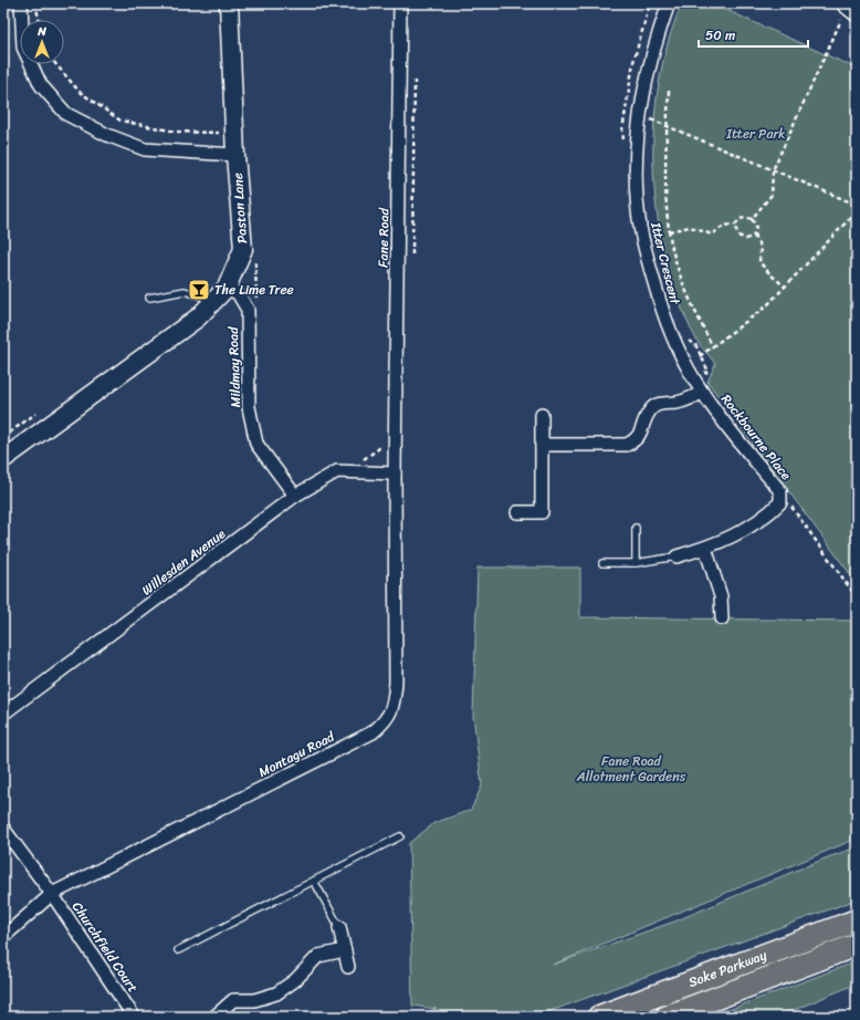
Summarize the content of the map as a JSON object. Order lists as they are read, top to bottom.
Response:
{
  "streets": {
    "highway": ["Soke Parkway"],
    "street": [
      "Paston Lane",
      "Fane Road",
      "Itter Crescent",
      "Mildmay Road",
      "Rockbourne Place",
      "Willesden Avenue",
      "Montagu Road",
      "Churchfield Court"
    ]
  },
  "crossings": [
    ["Paston Lane", "Mildmay Road"],
    ["Fane Road", "Willesden Avenue"],
    ["Fane Road", "Montagu Road"],
    ["Itter Crescent", "Rockbourne Place"],
    ["Mildmay Road", "Willesden Avenue"],
    ["Willesden Avenue", "Montagu Road"],
    ["Montagu Road", "Churchfield Court"]
  ],
  "parks": ["Itter Park", "Fane Road Allotment Gardens"],
  "places": {
    "bar": ["The Lime Tree"]
  },
  "scale_bar": "50 m",
  "north": "top"
}
